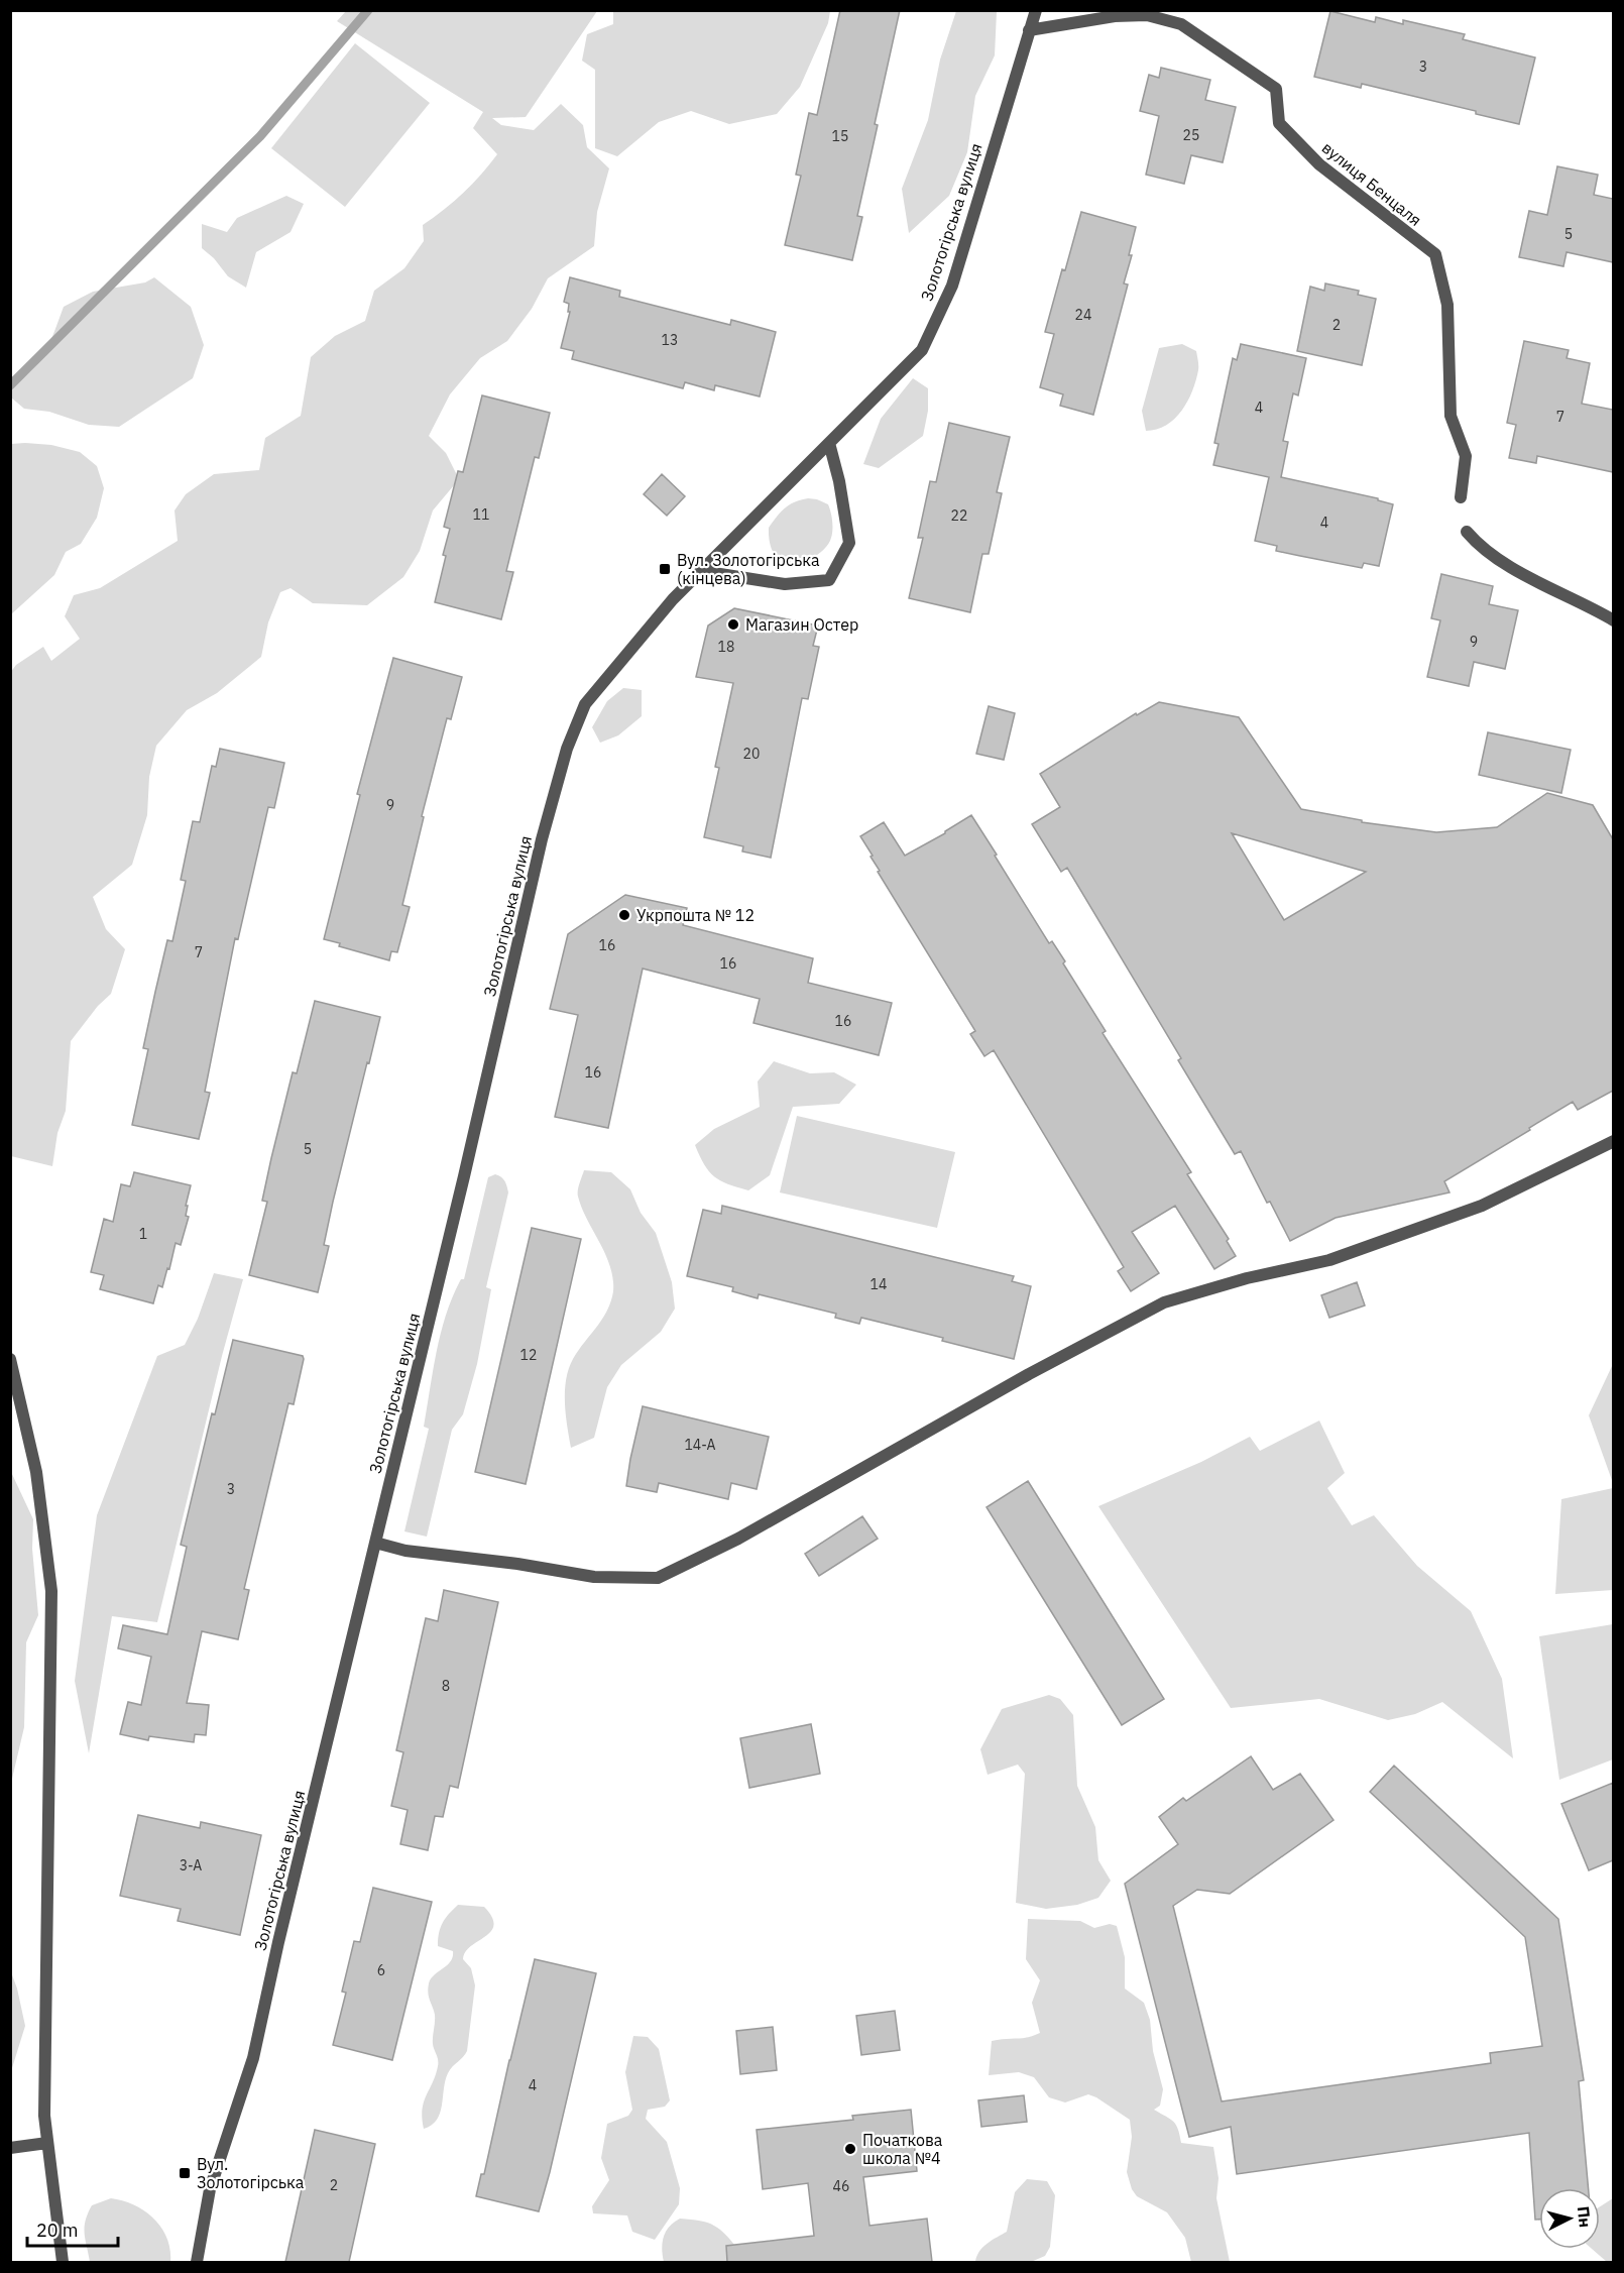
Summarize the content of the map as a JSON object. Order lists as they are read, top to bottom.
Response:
{
  "streets": {
    "street": ["вулиця Бенцаля", "Золотогірська вулиця"]
  },
  "crossings": [
    ["вулиця Бенцаля", "Золотогірська вулиця"]
  ],
  "places": {
    "transit": ["Вул. Золотогірська (кінцева)", "Вул. Золотогірська"],
    "other": ["Магазин Остер", "Укрпошта № 12", "Початкова школа №4"]
  },
  "house_numbers": [
    "3",
    "25",
    "15",
    "5",
    "24",
    "2",
    "13",
    "4",
    "7",
    "11",
    "22",
    "4",
    "9",
    "18",
    "20",
    "9",
    "16",
    "7",
    "16",
    "16",
    "16",
    "5",
    "1",
    "14",
    "12",
    "14-А",
    "3",
    "8",
    "3-А",
    "6",
    "4",
    "2",
    "46"
  ],
  "scale_bar": "20 m",
  "north": "right"
}
